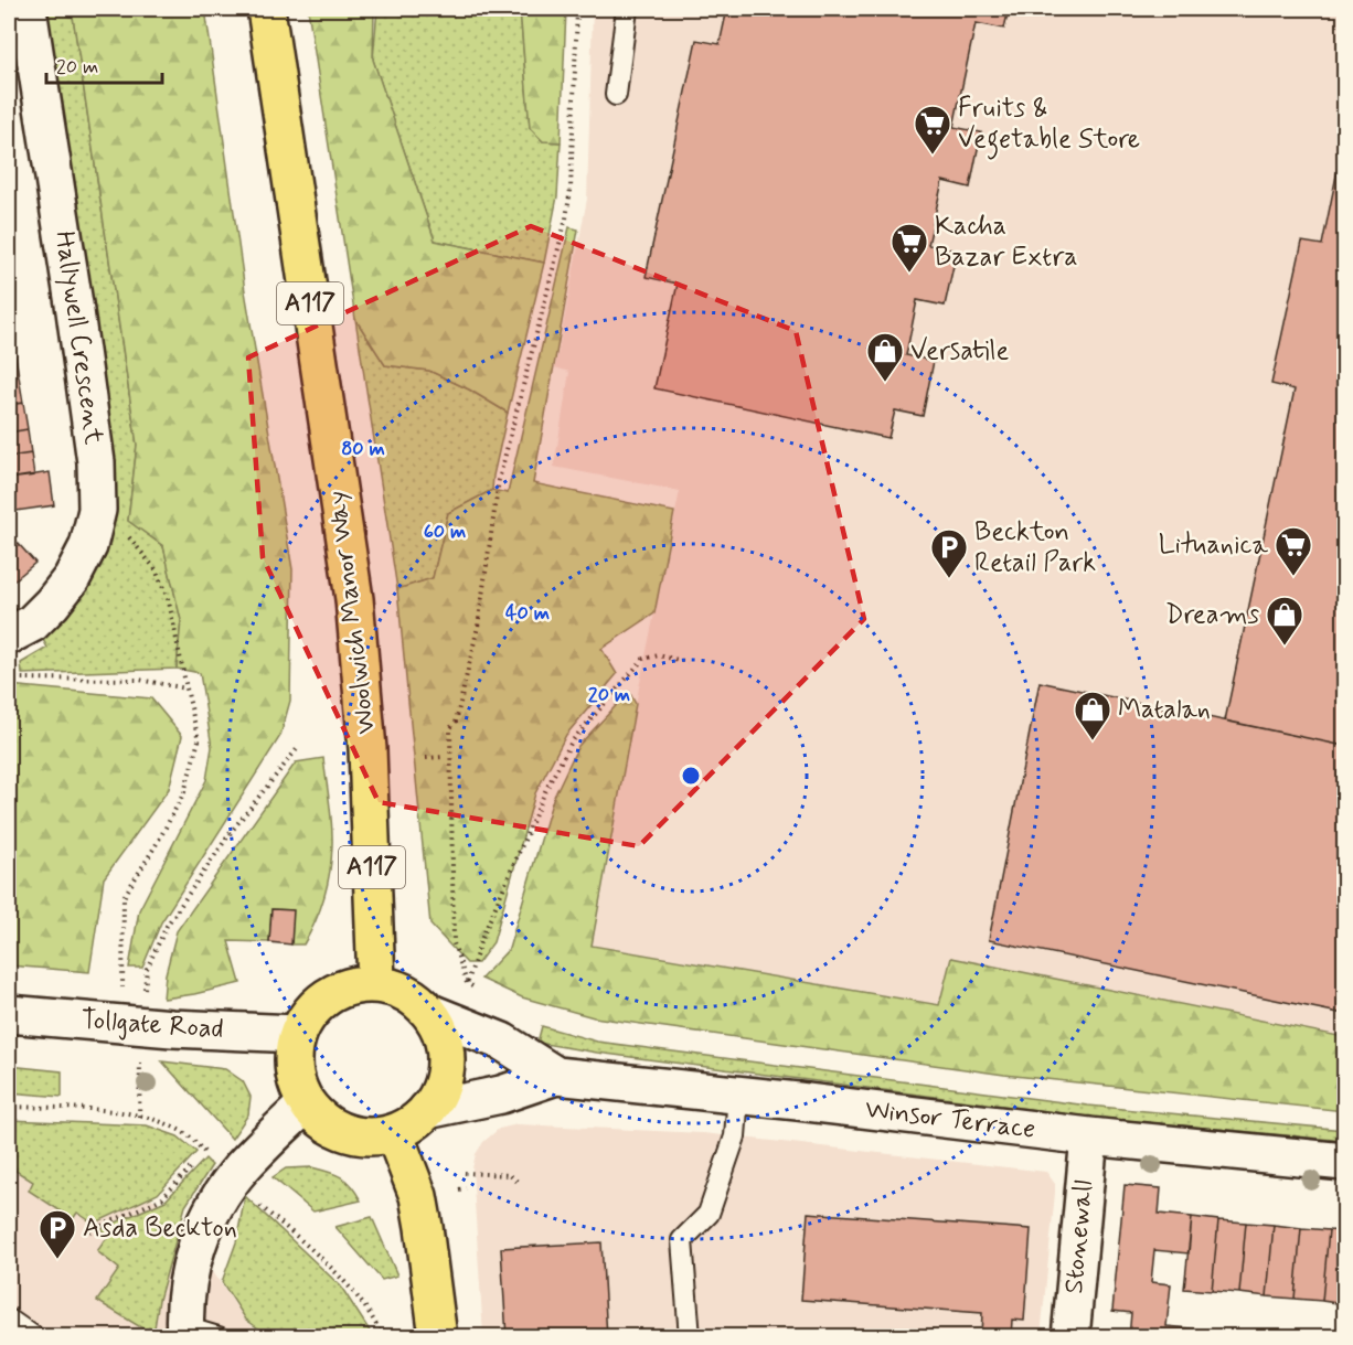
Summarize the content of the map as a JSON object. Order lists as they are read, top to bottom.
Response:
{
  "streets": {
    "main road": ["A117", "Woolwich Manor Way"],
    "street": [
      "Hallywell Crescent",
      "Tollgate Road",
      "Winsor Terrace",
      "Stonewall"
    ]
  },
  "crossings": [
    ["Woolwich Manor Way", "Tollgate Road"],
    ["Woolwich Manor Way", "Winsor Terrace"],
    ["Tollgate Road", "Winsor Terrace"],
    ["Winsor Terrace", "Stonewall"]
  ],
  "places": {
    "supermarket": ["Fruits & Vegetable Store", "Kacha Bazar Extra", "Lituanica"],
    "shop": ["Versatile", "Dreams", "Matalan"],
    "parking": ["Beckton Retail Park", "Asda Beckton"]
  },
  "scale_bar": "20 m",
  "rings": [
    "80 m",
    "60 m",
    "40 m",
    "20 m"
  ]
}
